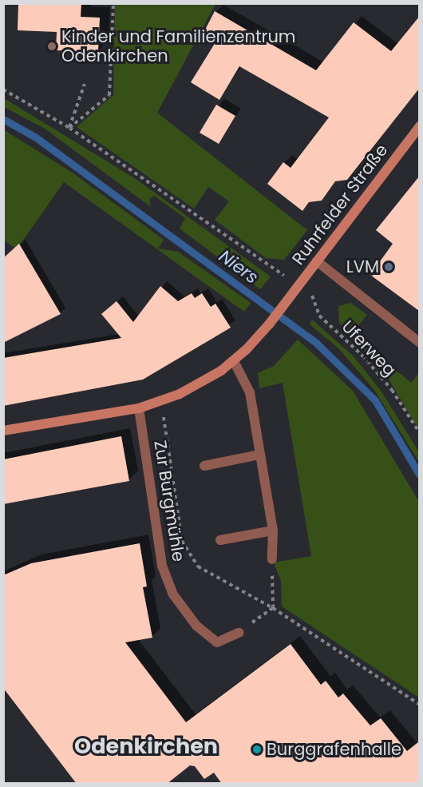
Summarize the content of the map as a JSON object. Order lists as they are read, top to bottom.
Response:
{
  "streets": {
    "main road": ["Ruhrfelder Straße"],
    "street": ["Zur Burgmühle"],
    "path": ["Uferweg"]
  },
  "crossings": [
    ["Ruhrfelder Straße", "Uferweg"]
  ],
  "districts": ["Odenkirchen"],
  "water": ["Niers"],
  "places": ["Kinder und Familienzentrum Odenkirchen", "LVM", "Burggrafenhalle"]
}
